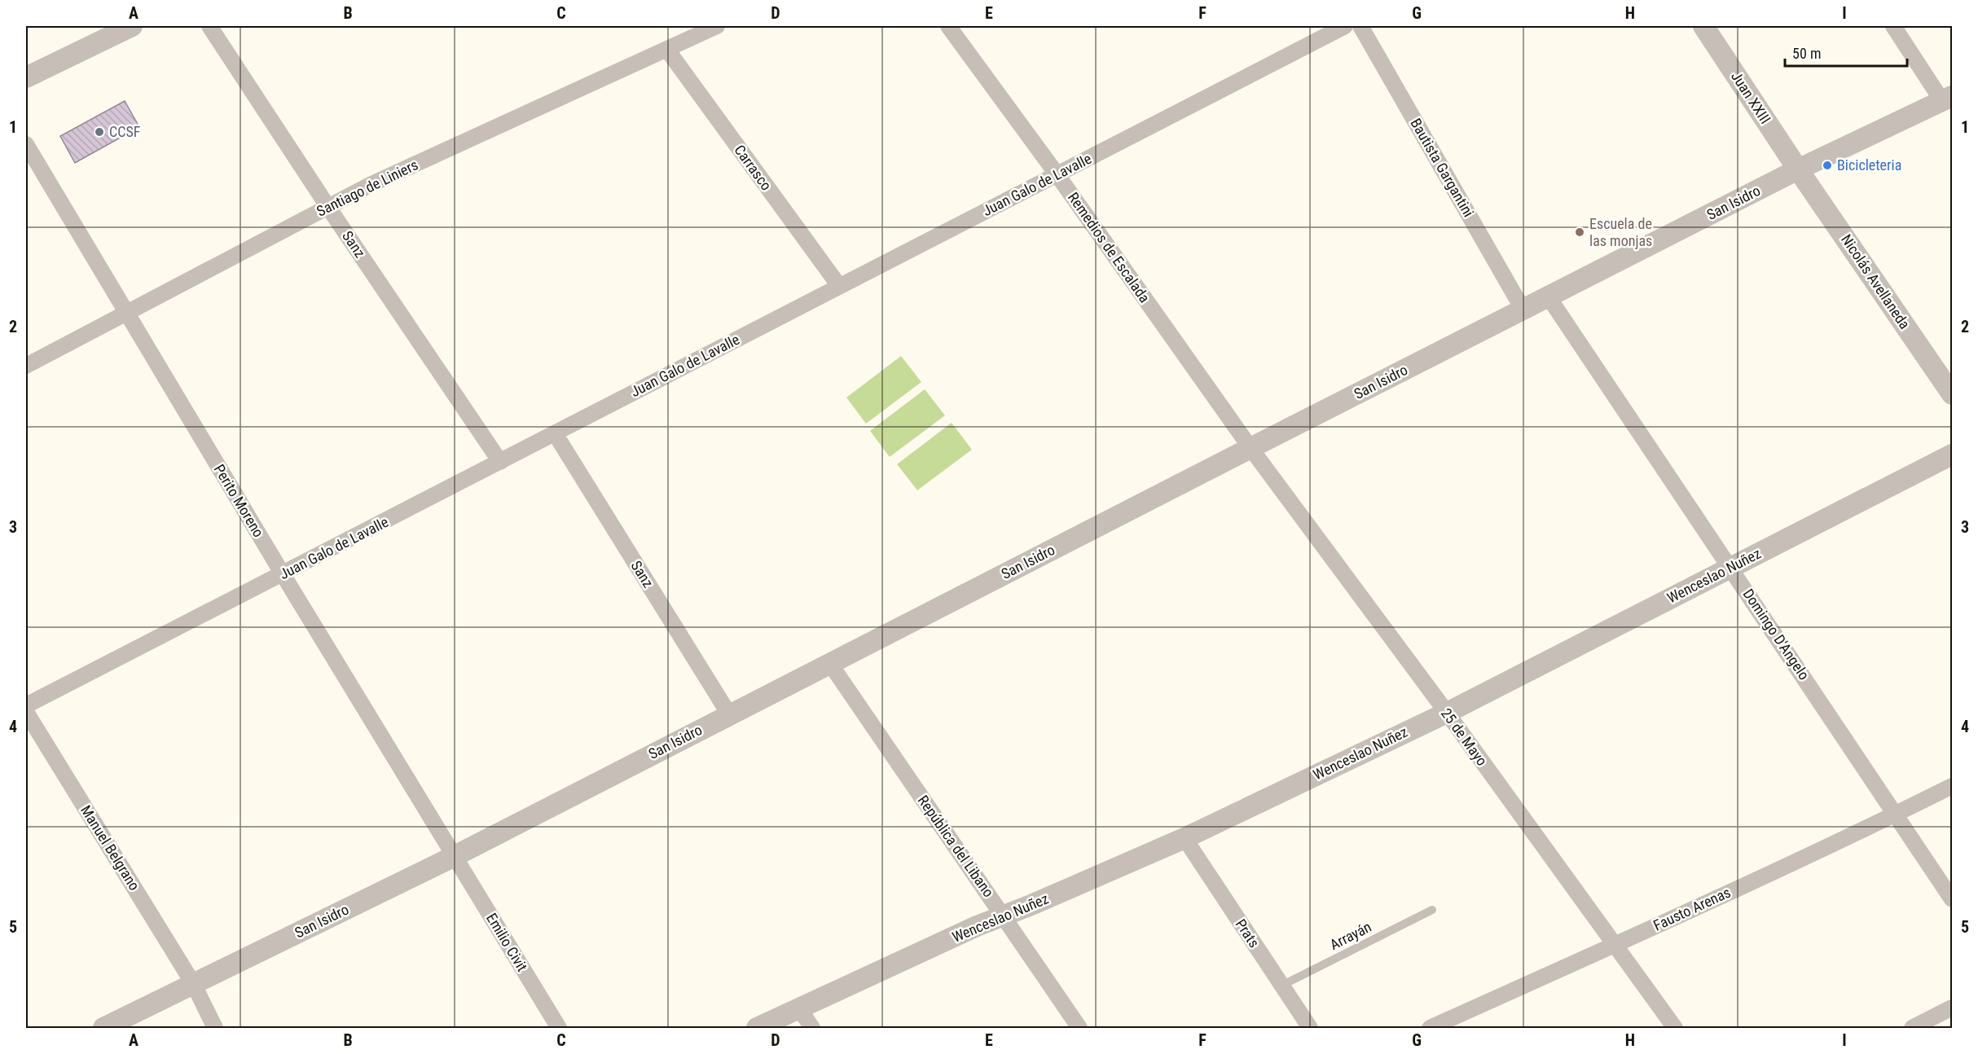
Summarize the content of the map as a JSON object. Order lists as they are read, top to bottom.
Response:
{
  "streets": {
    "street": [
      "Juan XXIII",
      "Carrasco",
      "Bautista Gargantini",
      "Juan Galo de Lavalle",
      "Santiago de Liniers",
      "San Isidro",
      "Sanz",
      "Remedios de Escalada",
      "Nicolás Avellaneda",
      "Perito Moreno",
      "Wenceslao Nuñez",
      "Domingo D'Angelo",
      "25 de Mayo",
      "República del Libano",
      "Manuel Belgrano",
      "Fausto Arenas",
      "Prats",
      "Emilio Civit"
    ],
    "lane": ["Arrayán"]
  },
  "crossings": [
    ["Juan XXIII", "San Isidro"],
    ["Juan XXIII", "Nicolás Avellaneda"],
    ["Carrasco", "Juan Galo de Lavalle"],
    ["Carrasco", "Santiago de Liniers"],
    ["Bautista Gargantini", "San Isidro"],
    ["Juan Galo de Lavalle", "Sanz"],
    ["Juan Galo de Lavalle", "Remedios de Escalada"],
    ["Juan Galo de Lavalle", "Perito Moreno"],
    ["Santiago de Liniers", "Sanz"],
    ["Santiago de Liniers", "Perito Moreno"],
    ["San Isidro", "Sanz"],
    ["San Isidro", "Remedios de Escalada"],
    ["San Isidro", "Nicolás Avellaneda"],
    ["San Isidro", "Perito Moreno"],
    ["San Isidro", "Domingo D'Angelo"],
    ["San Isidro", "25 de Mayo"],
    ["San Isidro", "República del Libano"],
    ["San Isidro", "Manuel Belgrano"],
    ["San Isidro", "Emilio Civit"],
    ["Remedios de Escalada", "25 de Mayo"],
    ["Perito Moreno", "Emilio Civit"],
    ["Wenceslao Nuñez", "Domingo D'Angelo"],
    ["Wenceslao Nuñez", "25 de Mayo"],
    ["Wenceslao Nuñez", "República del Libano"],
    ["Wenceslao Nuñez", "Prats"],
    ["Domingo D'Angelo", "Fausto Arenas"],
    ["25 de Mayo", "Fausto Arenas"],
    ["Prats", "Arrayán"]
  ],
  "places": ["CCSF", "Bicicleteria", "Escuela de las monjas"],
  "scale_bar": "50 m",
  "grid": {
    "columns": [
      "A",
      "B",
      "C",
      "D",
      "E",
      "F",
      "G",
      "H",
      "I"
    ],
    "rows": [
      "1",
      "2",
      "3",
      "4",
      "5"
    ]
  }
}
